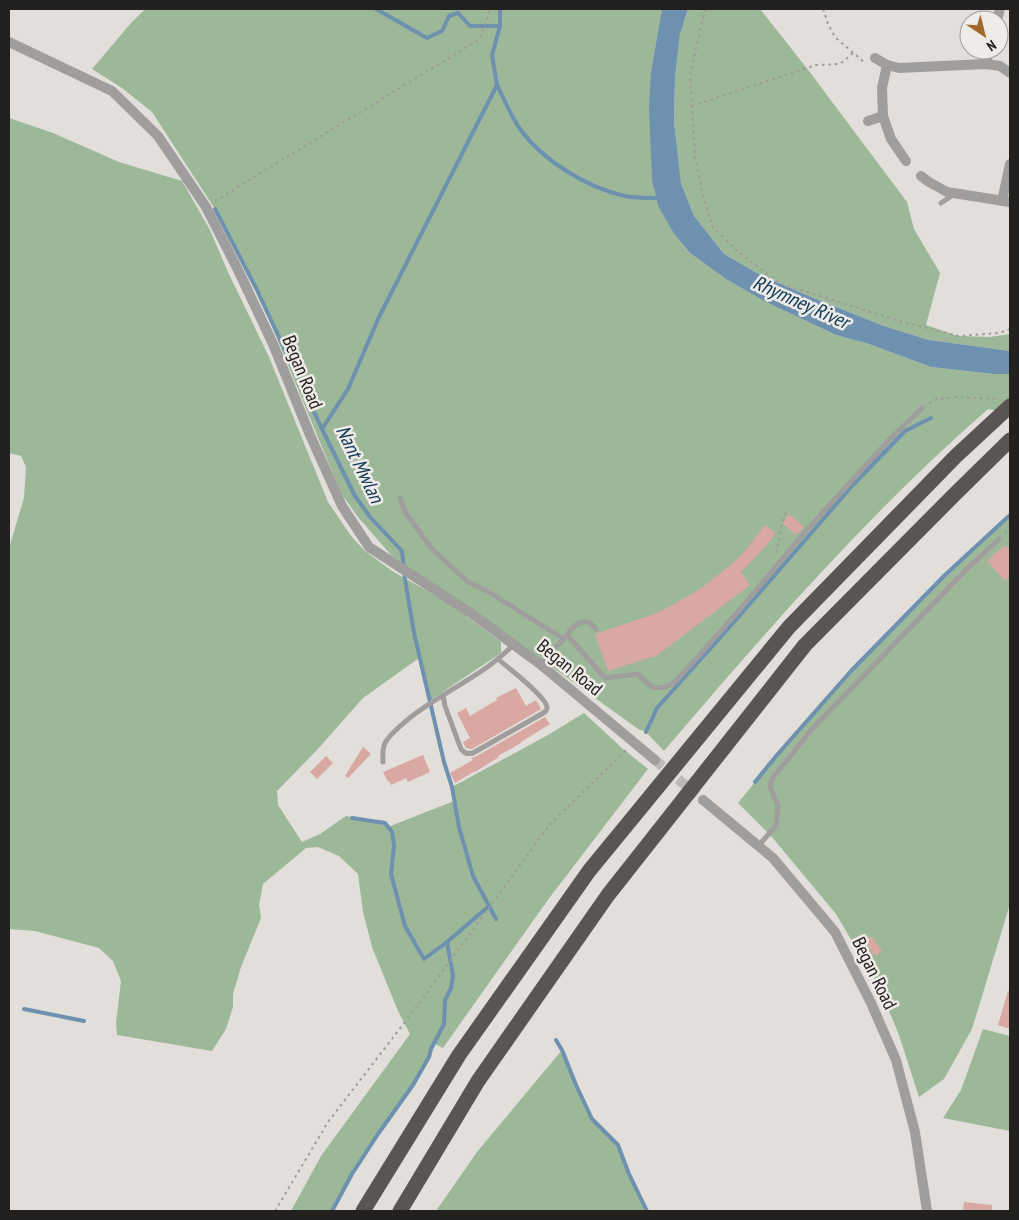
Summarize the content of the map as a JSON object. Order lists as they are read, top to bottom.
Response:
{
  "streets": {
    "street": ["Began Road"]
  },
  "water": ["Rhymney River", "Nant Mwlan"],
  "north": "bottom right"
}
